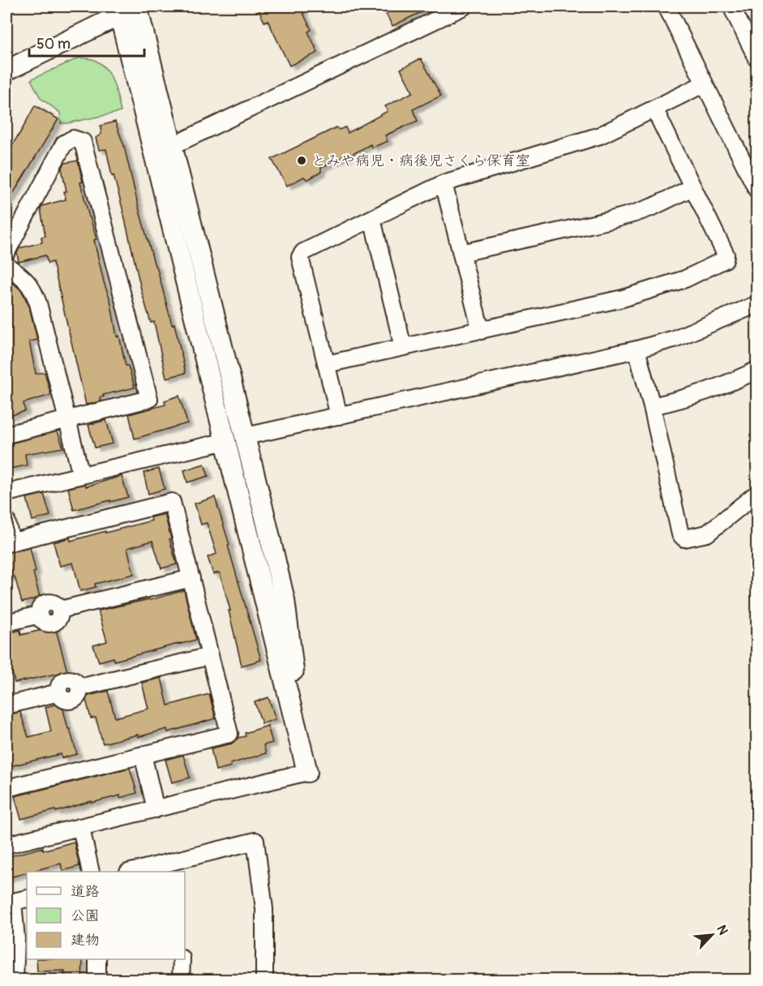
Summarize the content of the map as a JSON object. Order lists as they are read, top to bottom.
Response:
{
  "places": ["とみや病児・病後児さくら保育室"],
  "legend": ["道路", "公園", "建物"],
  "scale_bar": "50 m",
  "north": "top right"
}
